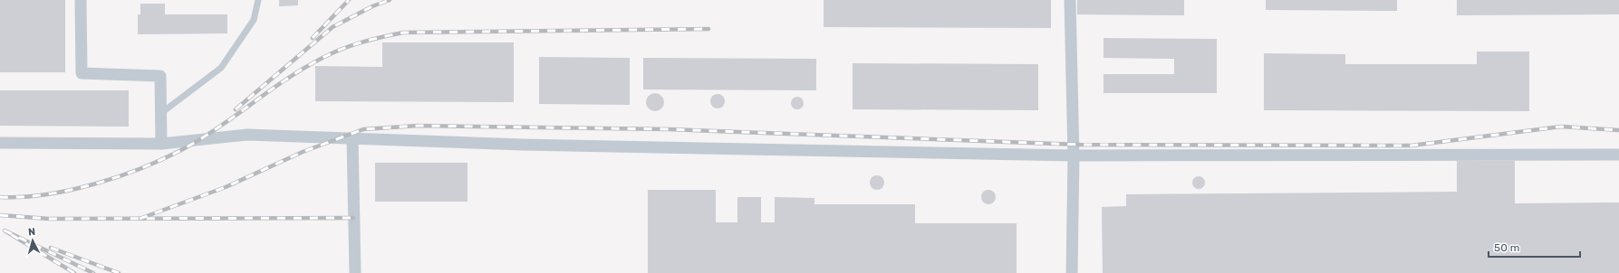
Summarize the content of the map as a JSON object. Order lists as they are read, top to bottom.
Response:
{
  "scale_bar": "50 m",
  "north": "top"
}
